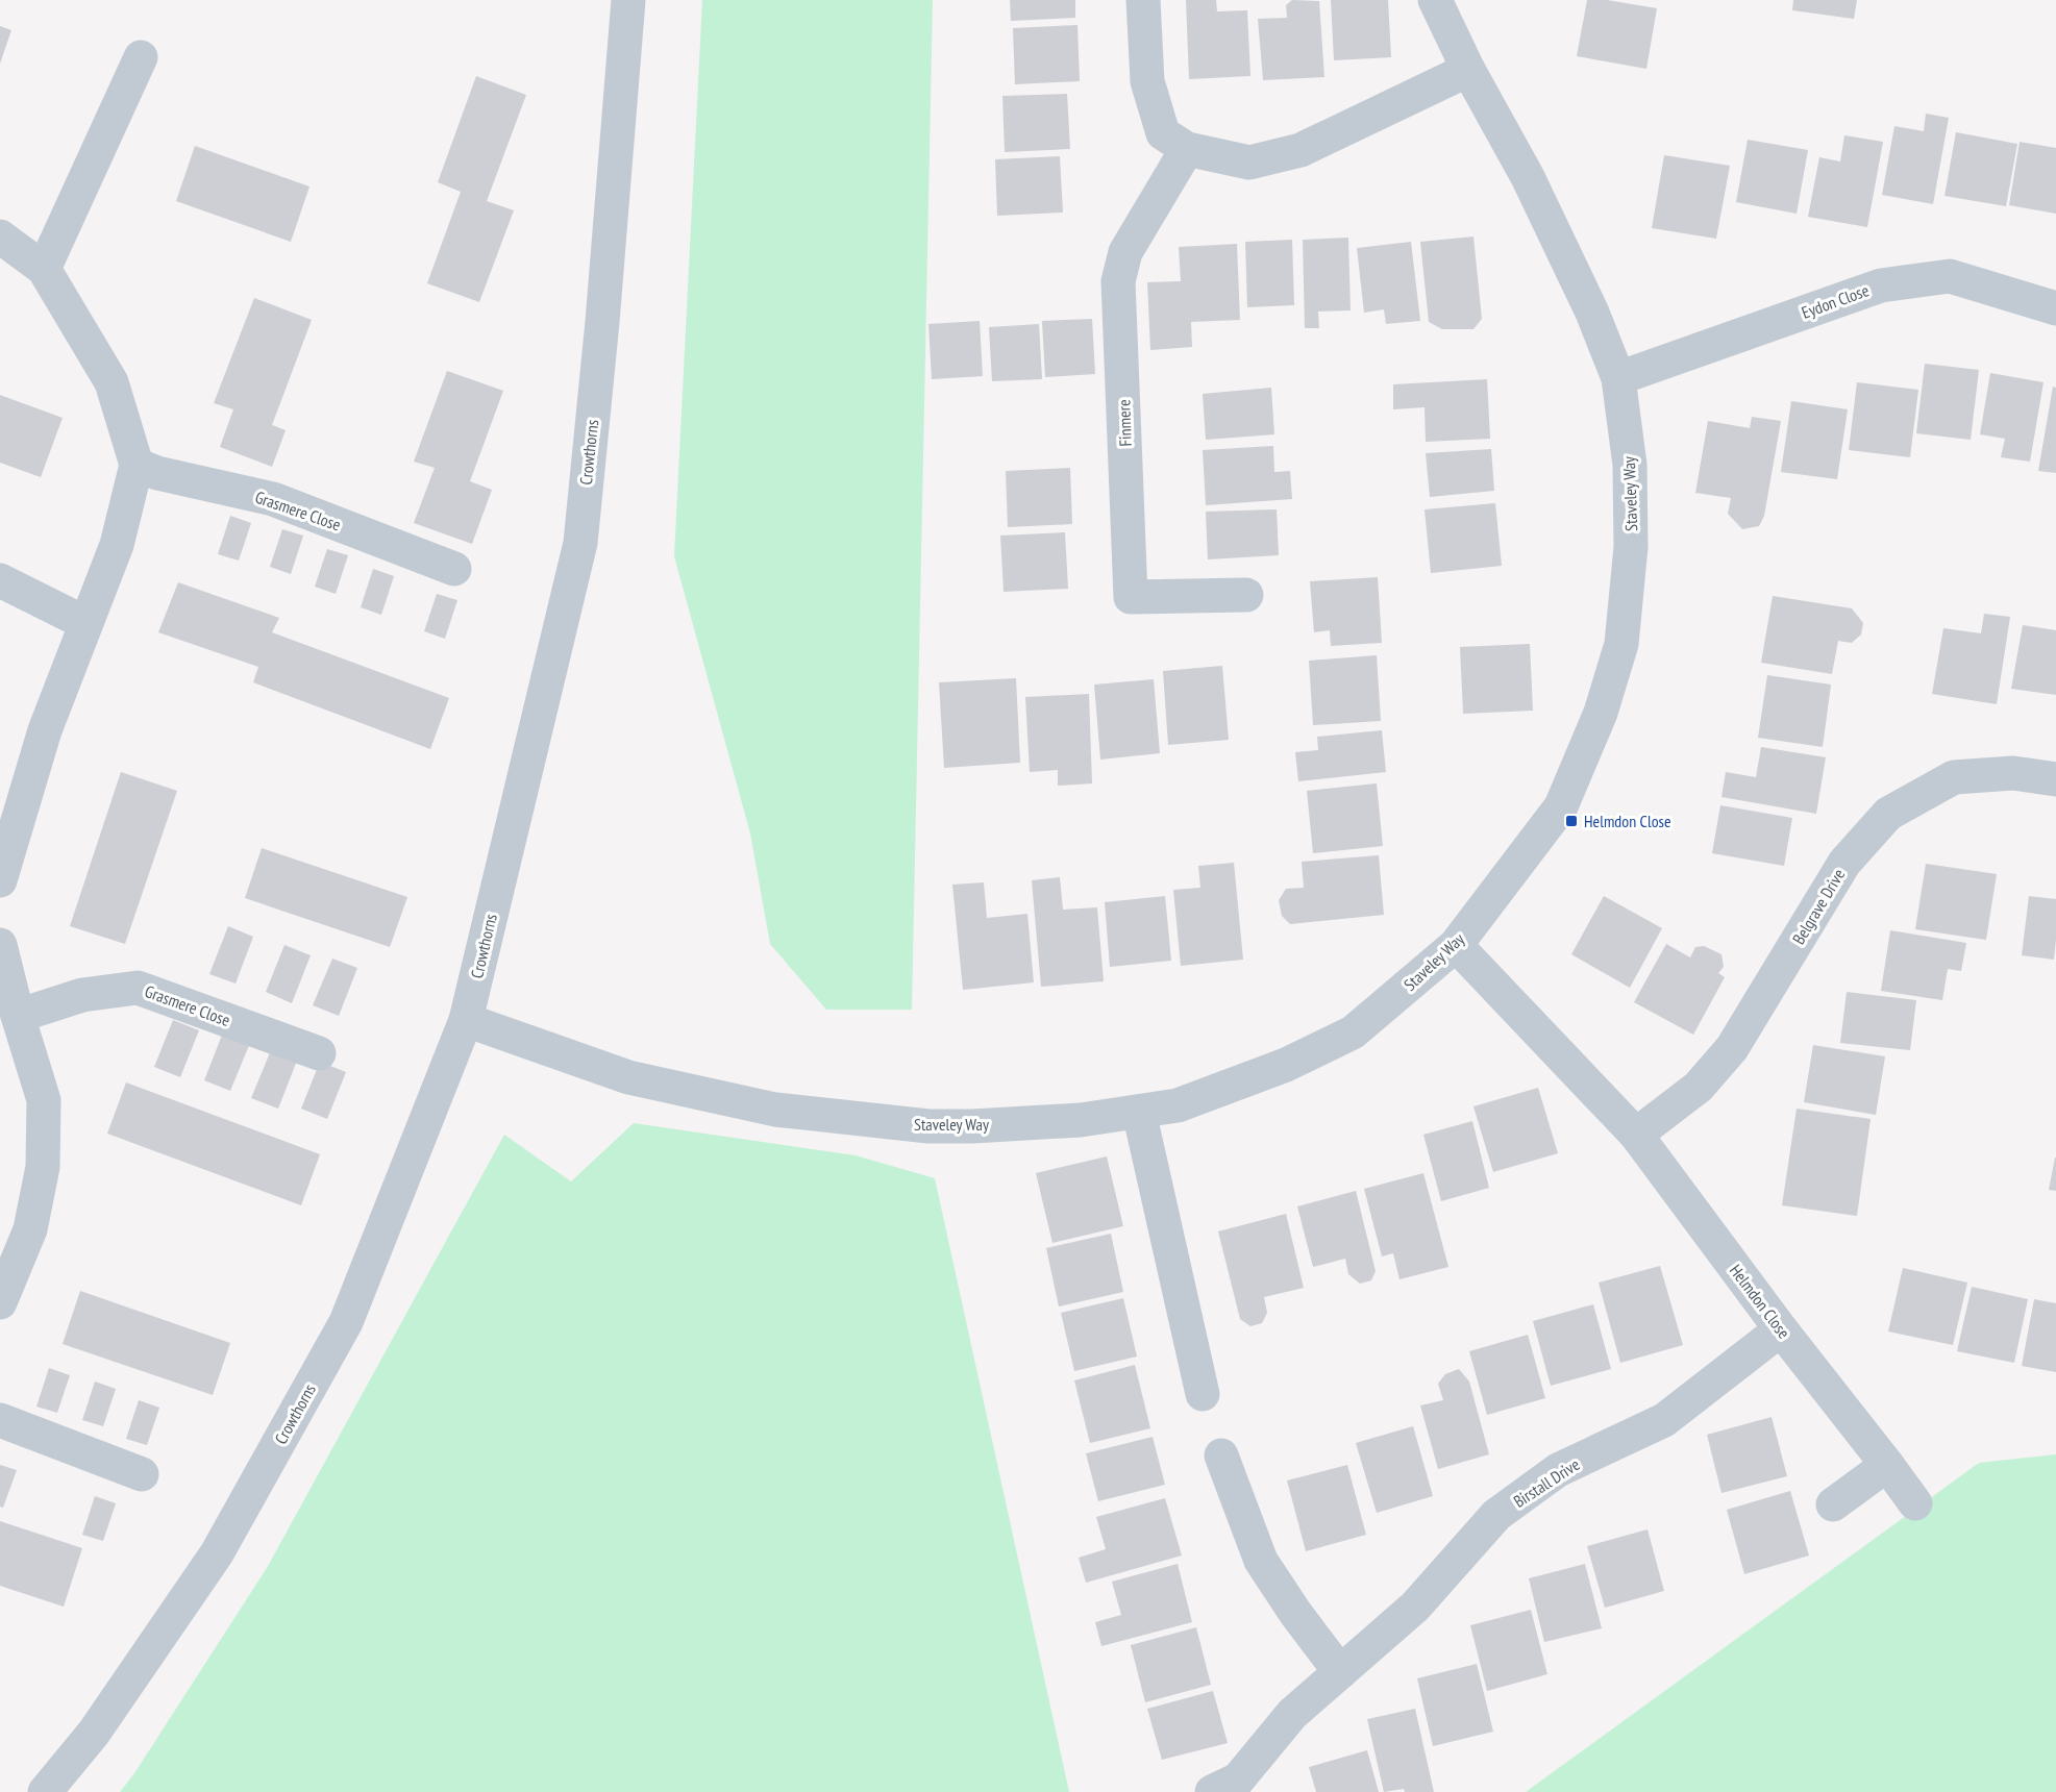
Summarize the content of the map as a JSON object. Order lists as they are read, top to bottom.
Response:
{
  "streets": {
    "street": [
      "Eydon Close",
      "Finmere",
      "Crowthorns",
      "Staveley Way",
      "Grasmere Close",
      "Belgrave Drive",
      "Helmdon Close",
      "Birstall Drive"
    ]
  },
  "crossings": [
    ["Eydon Close", "Staveley Way"],
    ["Crowthorns", "Staveley Way"],
    ["Staveley Way", "Helmdon Close"],
    ["Belgrave Drive", "Helmdon Close"],
    ["Helmdon Close", "Birstall Drive"]
  ],
  "places": {
    "transit": ["Helmdon Close"]
  }
}
